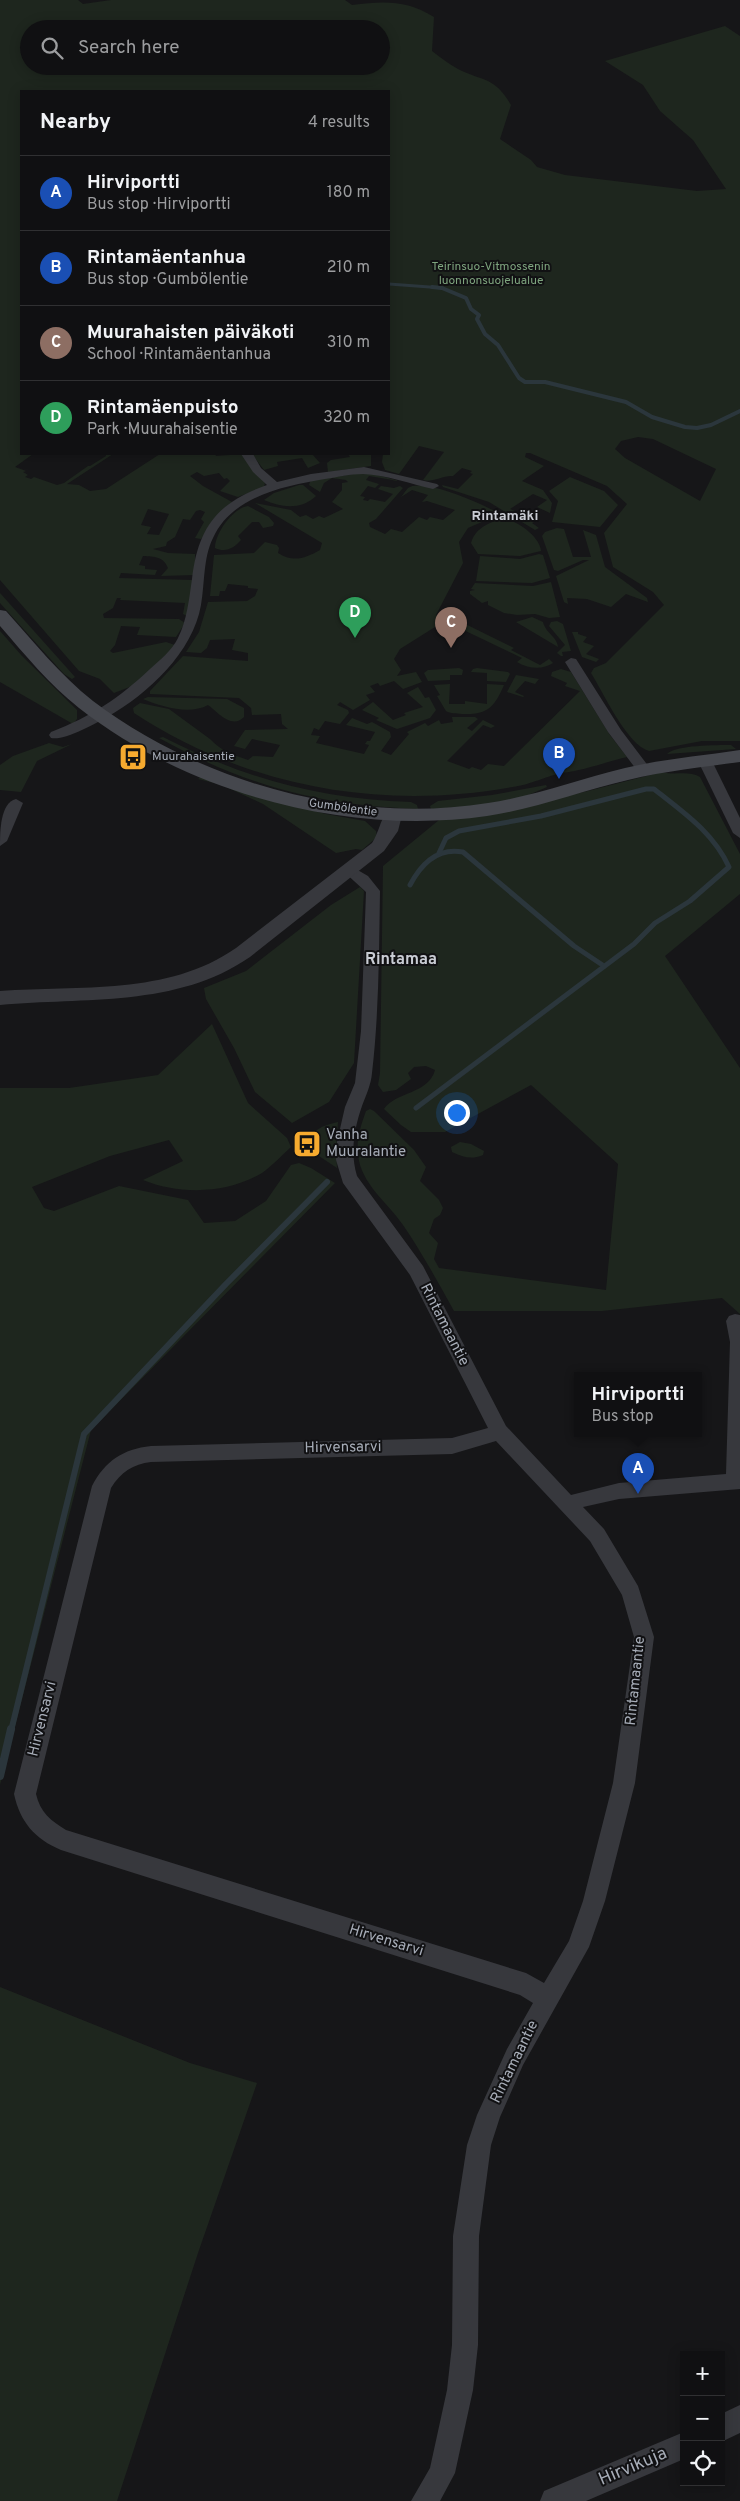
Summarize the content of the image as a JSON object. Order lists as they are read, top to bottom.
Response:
{
  "streets": {
    "main road": ["Gumbölentie"],
    "street": ["Rintamaantie", "Hirvensarvi", "Hirvikuja"]
  },
  "crossings": [
    ["Rintamaantie", "Hirvensarvi"]
  ],
  "districts": ["Rintamäki", "Rintamaa"],
  "parks": ["Teirinsuo-Vitmossenin luonnonsuojelualue"],
  "places": {
    "bus stop": ["Muurahaisentie", "Vanha Muuralantie"]
  },
  "page": {
    "search": "Search here",
    "heading": ["Nearby", "4 results"],
    "list": [
      {
        "mark": "A",
        "name": "Hirviportti",
        "note": "Bus stop · Hirviportti",
        "value": "180 m"
      },
      {
        "mark": "B",
        "name": "Rintamäentanhua",
        "note": "Bus stop · Gumbölentie",
        "value": "210 m"
      },
      {
        "mark": "C",
        "name": "Muurahaisten päiväkoti",
        "note": "School · Rintamäentanhua",
        "value": "310 m"
      },
      {
        "mark": "D",
        "name": "Rintamäenpuisto",
        "note": "Park · Muurahaisentie",
        "value": "320 m"
      }
    ],
    "pins": [
      "D",
      "C",
      "B",
      "A"
    ],
    "popup": ["Hirviportti", "Bus stop"],
    "map_buttons": ["+", "−"]
  }
}
